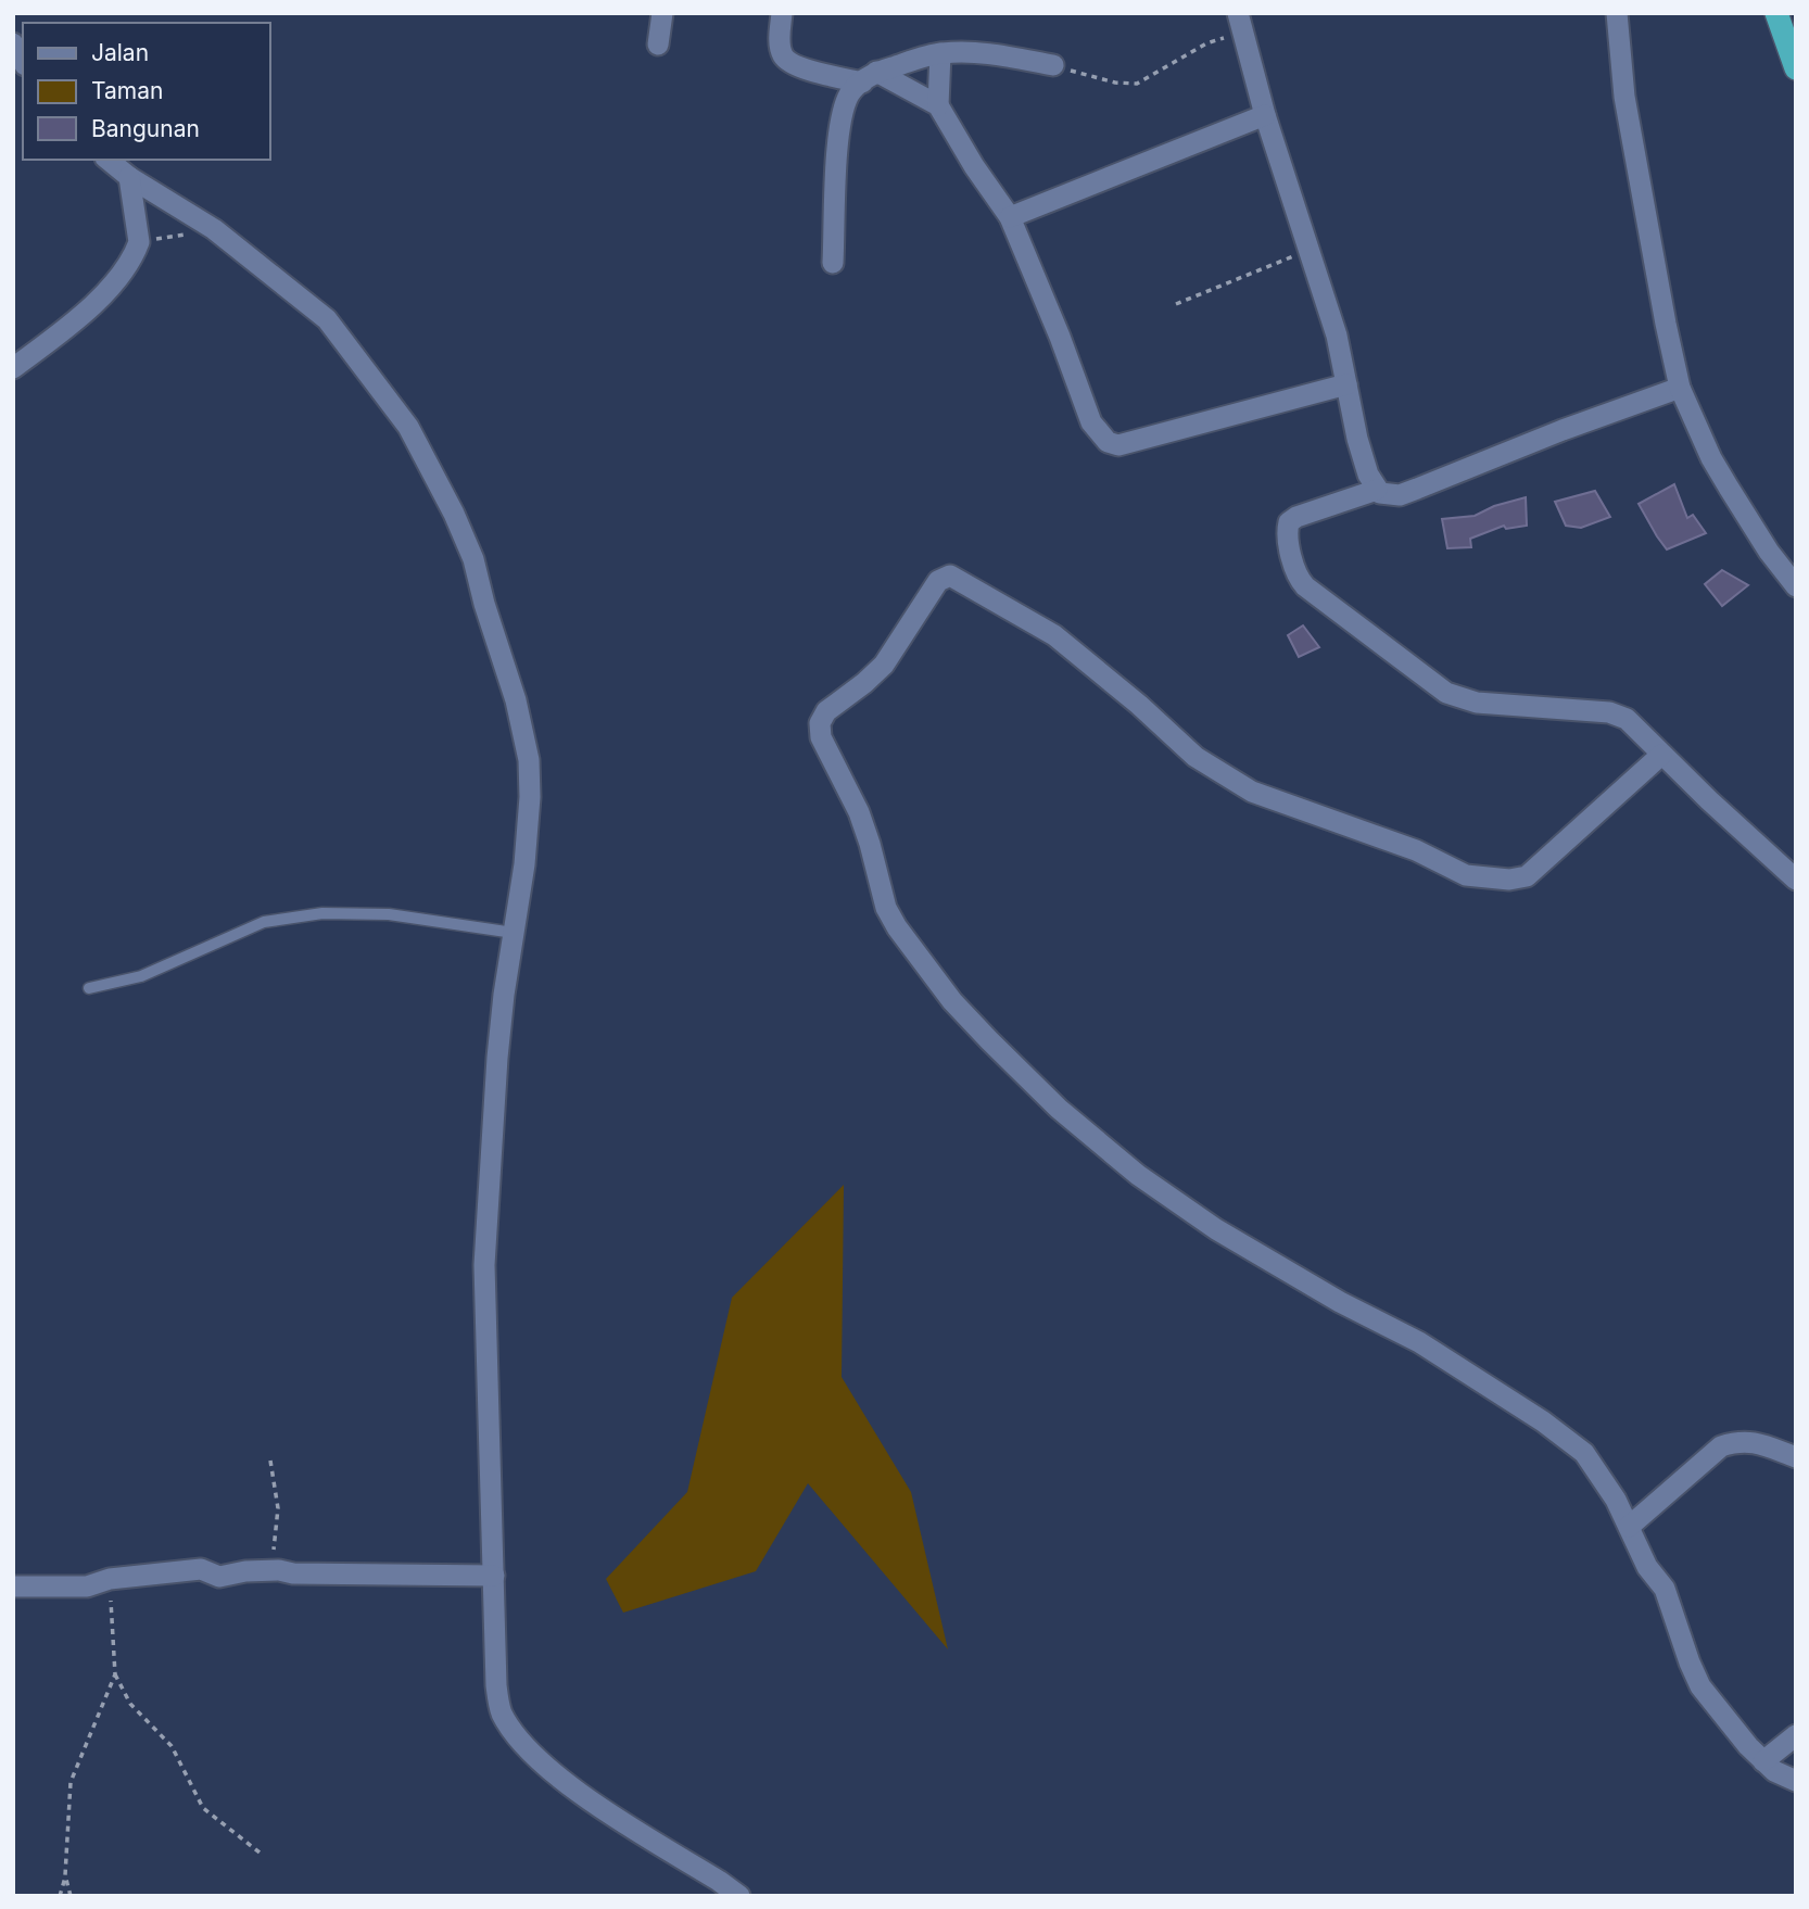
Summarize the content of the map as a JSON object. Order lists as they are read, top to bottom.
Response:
{
  "legend": ["Jalan", "Taman", "Bangunan"]
}
